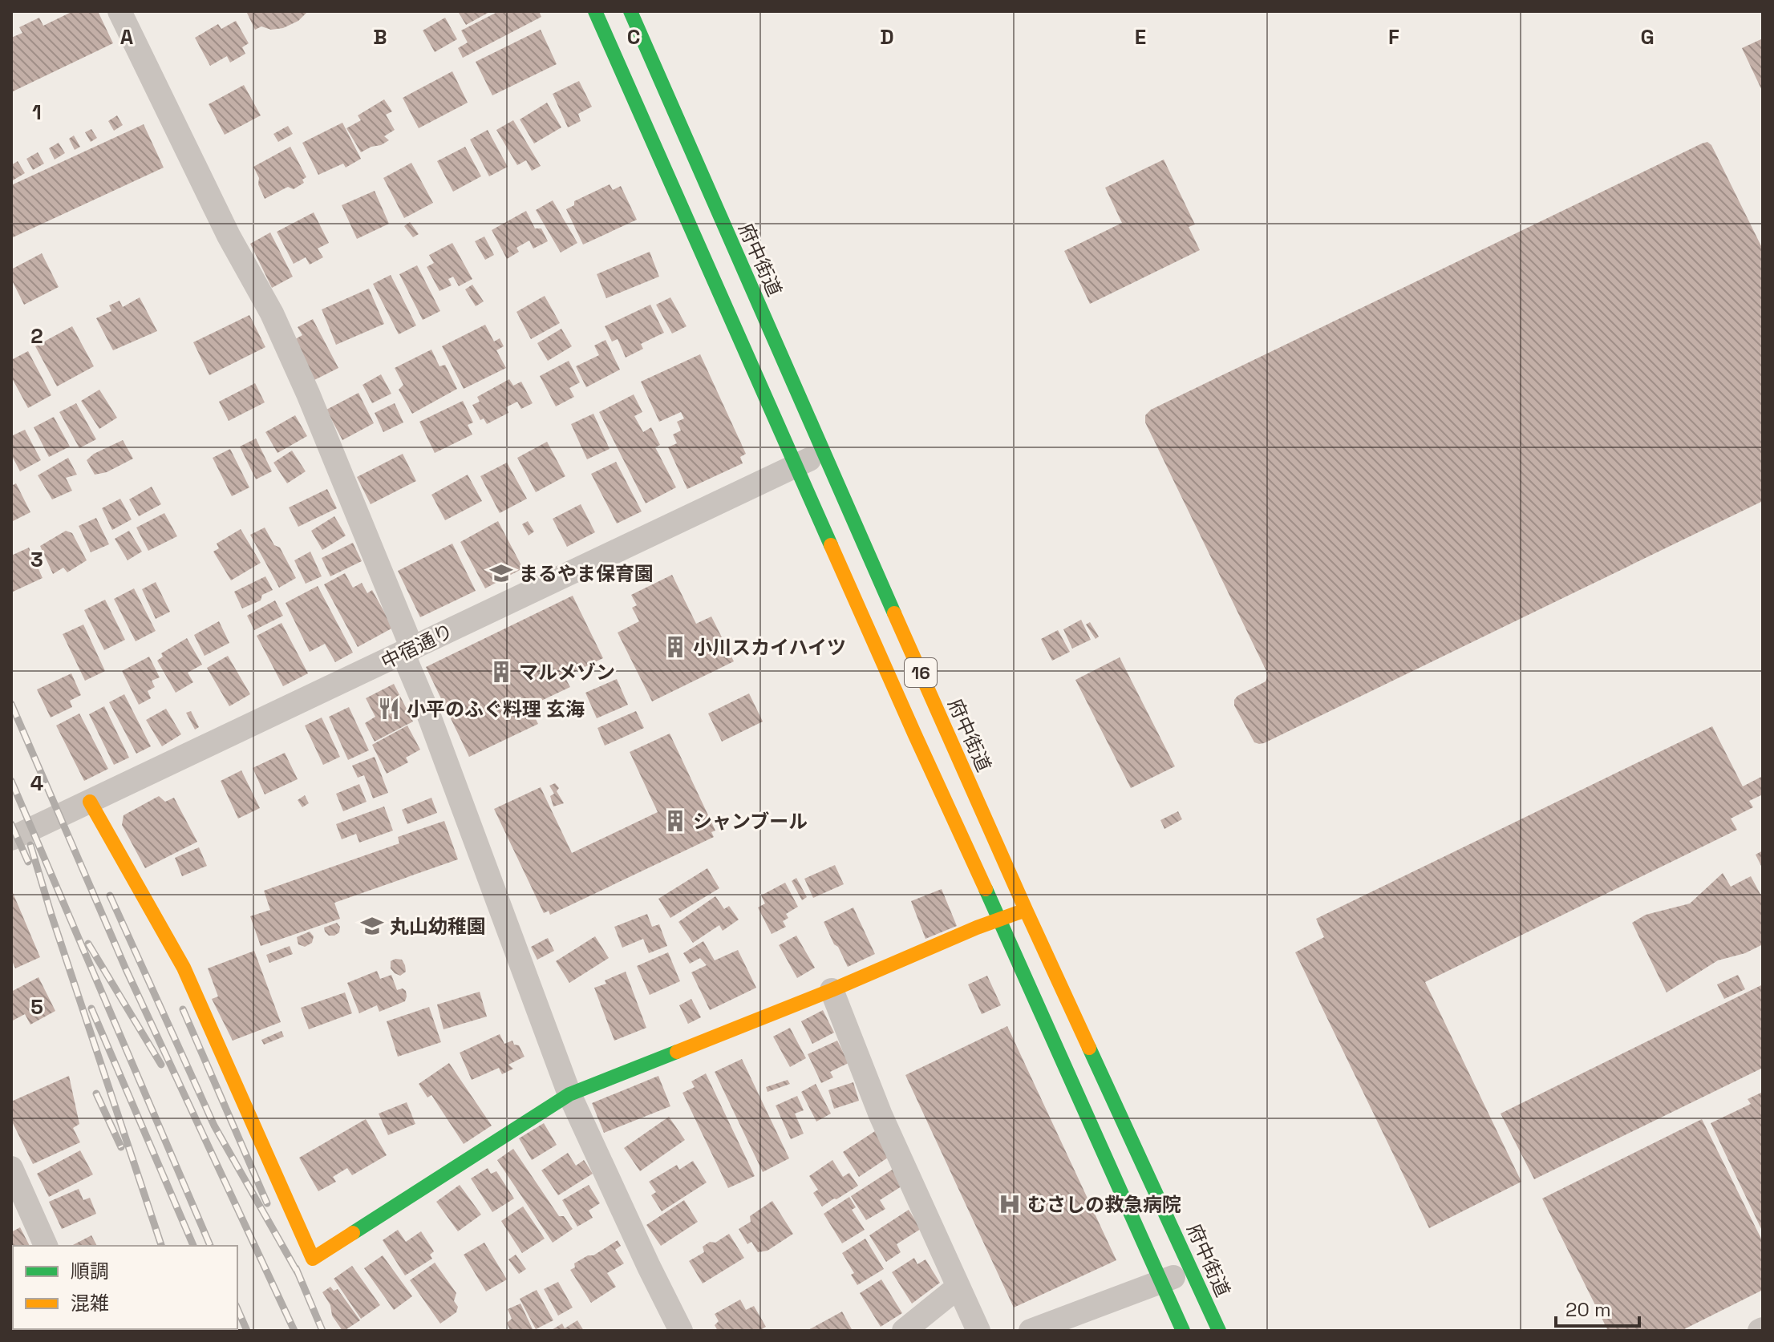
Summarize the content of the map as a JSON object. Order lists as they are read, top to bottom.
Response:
{
  "streets": {
    "main road": ["府中街道", "16"],
    "street": ["中宿通り"]
  },
  "crossings": [
    ["府中街道", "中宿通り"],
    ["中宿通り", "16"]
  ],
  "places": {
    "school or university": ["まるやま保育園", "丸山幼稚園"],
    "building": ["小川スカイハイツ", "マルメゾン", "シャンブール"],
    "restaurant": ["小平のふぐ料理 玄海"],
    "hospital": ["むさしの救急病院"]
  },
  "legend": ["順調", "混雑"],
  "scale_bar": "20 m",
  "grid": {
    "columns": [
      "A",
      "B",
      "C",
      "D",
      "E",
      "F",
      "G"
    ],
    "rows": [
      "1",
      "2",
      "3",
      "4",
      "5"
    ]
  }
}
